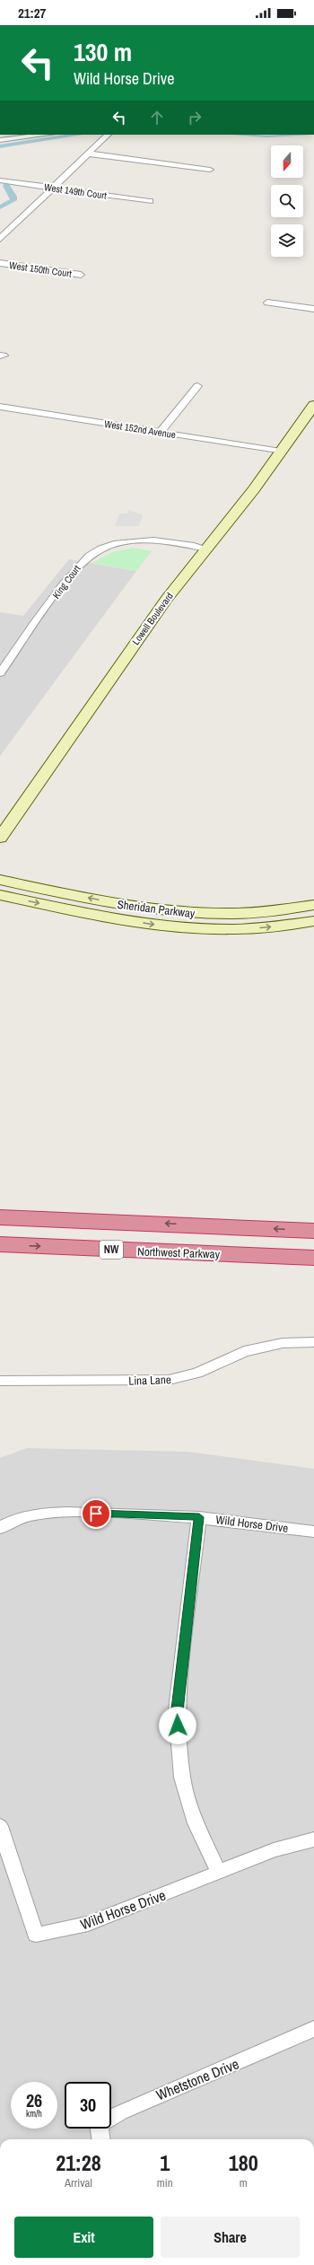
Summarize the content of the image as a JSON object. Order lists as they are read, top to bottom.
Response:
{
  "streets": {
    "highway": ["NW", "Northwest Parkway"],
    "main road": ["Lowell Boulevard", "Sheridan Parkway"],
    "street": [
      "West 149th Court",
      "West 150th Court",
      "West 152nd Avenue",
      "King Court",
      "Lina Lane",
      "Wild Horse Drive",
      "Whetstone Drive"
    ]
  },
  "crossings": [
    ["West 152nd Avenue", "Lowell Boulevard"],
    ["King Court", "Lowell Boulevard"]
  ],
  "north": "bottom",
  "page": {
    "status": "21:27",
    "turn": ["130 m", "Wild Horse Drive"],
    "speed": "26 km/h",
    "limit": "30",
    "eta": [
      "21:28",
      "Arrival",
      "1",
      "min",
      "180",
      "m"
    ],
    "buttons": ["Exit", "Share"]
  }
}
